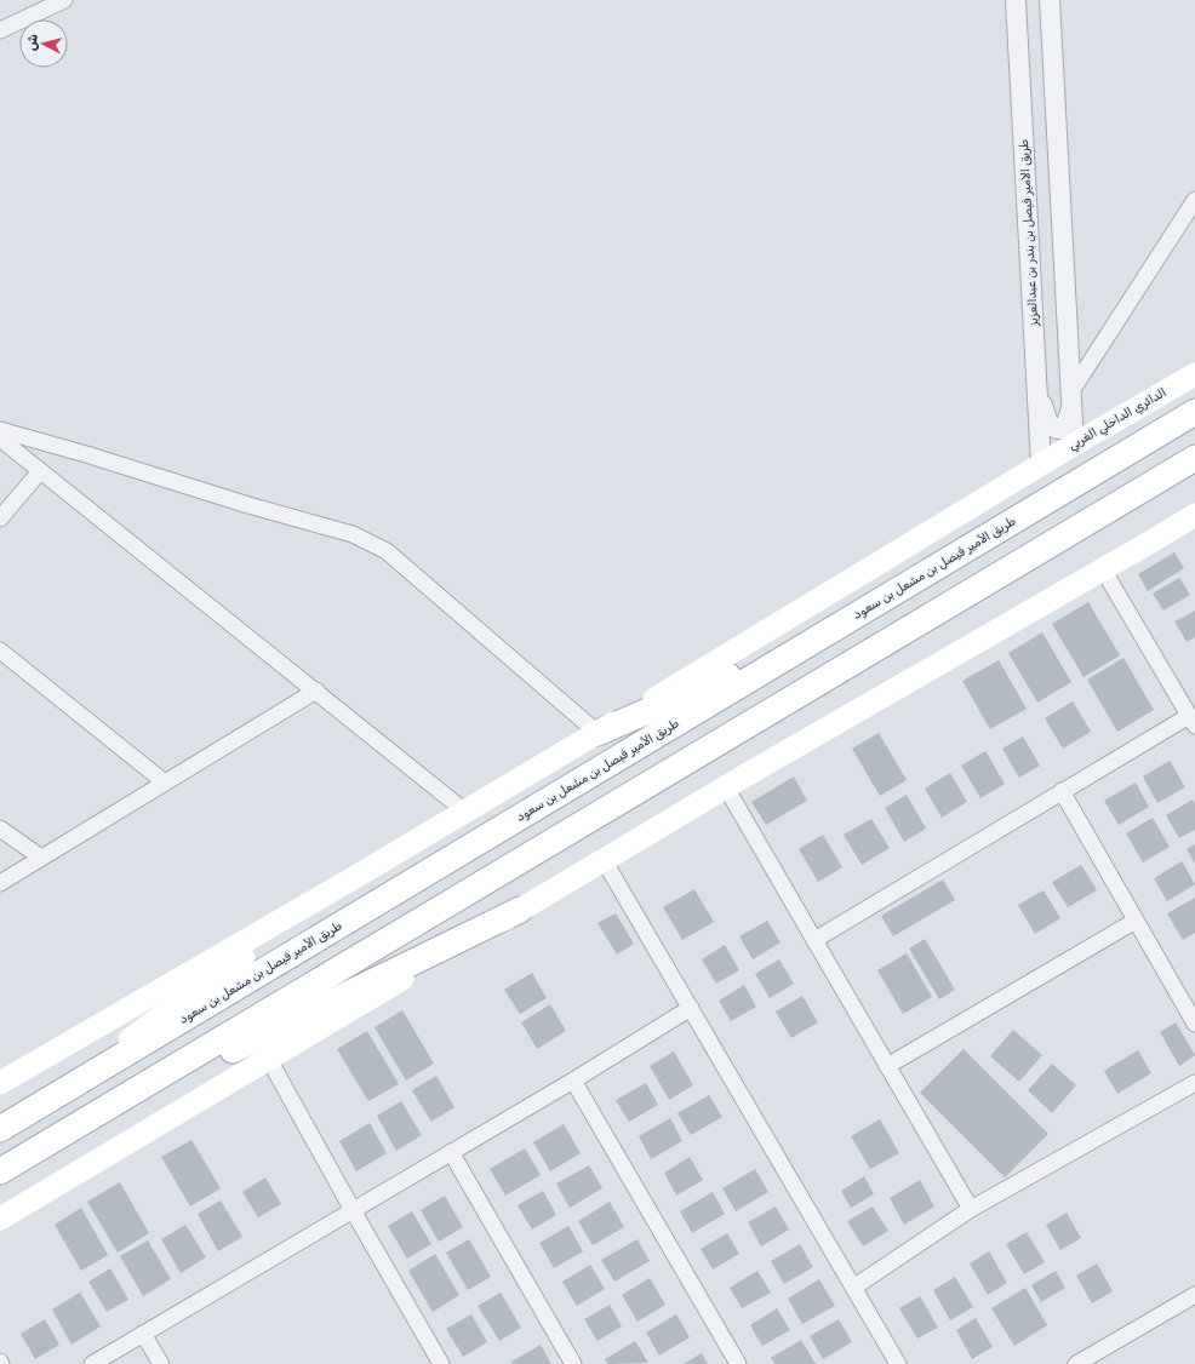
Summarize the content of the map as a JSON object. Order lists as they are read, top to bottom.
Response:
{
  "streets": {
    "main road": ["الدائري الداخلي الغربي", "طريق الأمير فيصل بن مشعل بن سعود"],
    "street": ["طريق الامير فيصل بن بندر بن عبدالعزيز"]
  },
  "crossings": [
    ["طريق الامير فيصل بن بندر بن عبدالعزيز", "الدائري الداخلي الغربي"]
  ],
  "north": "left"
}
